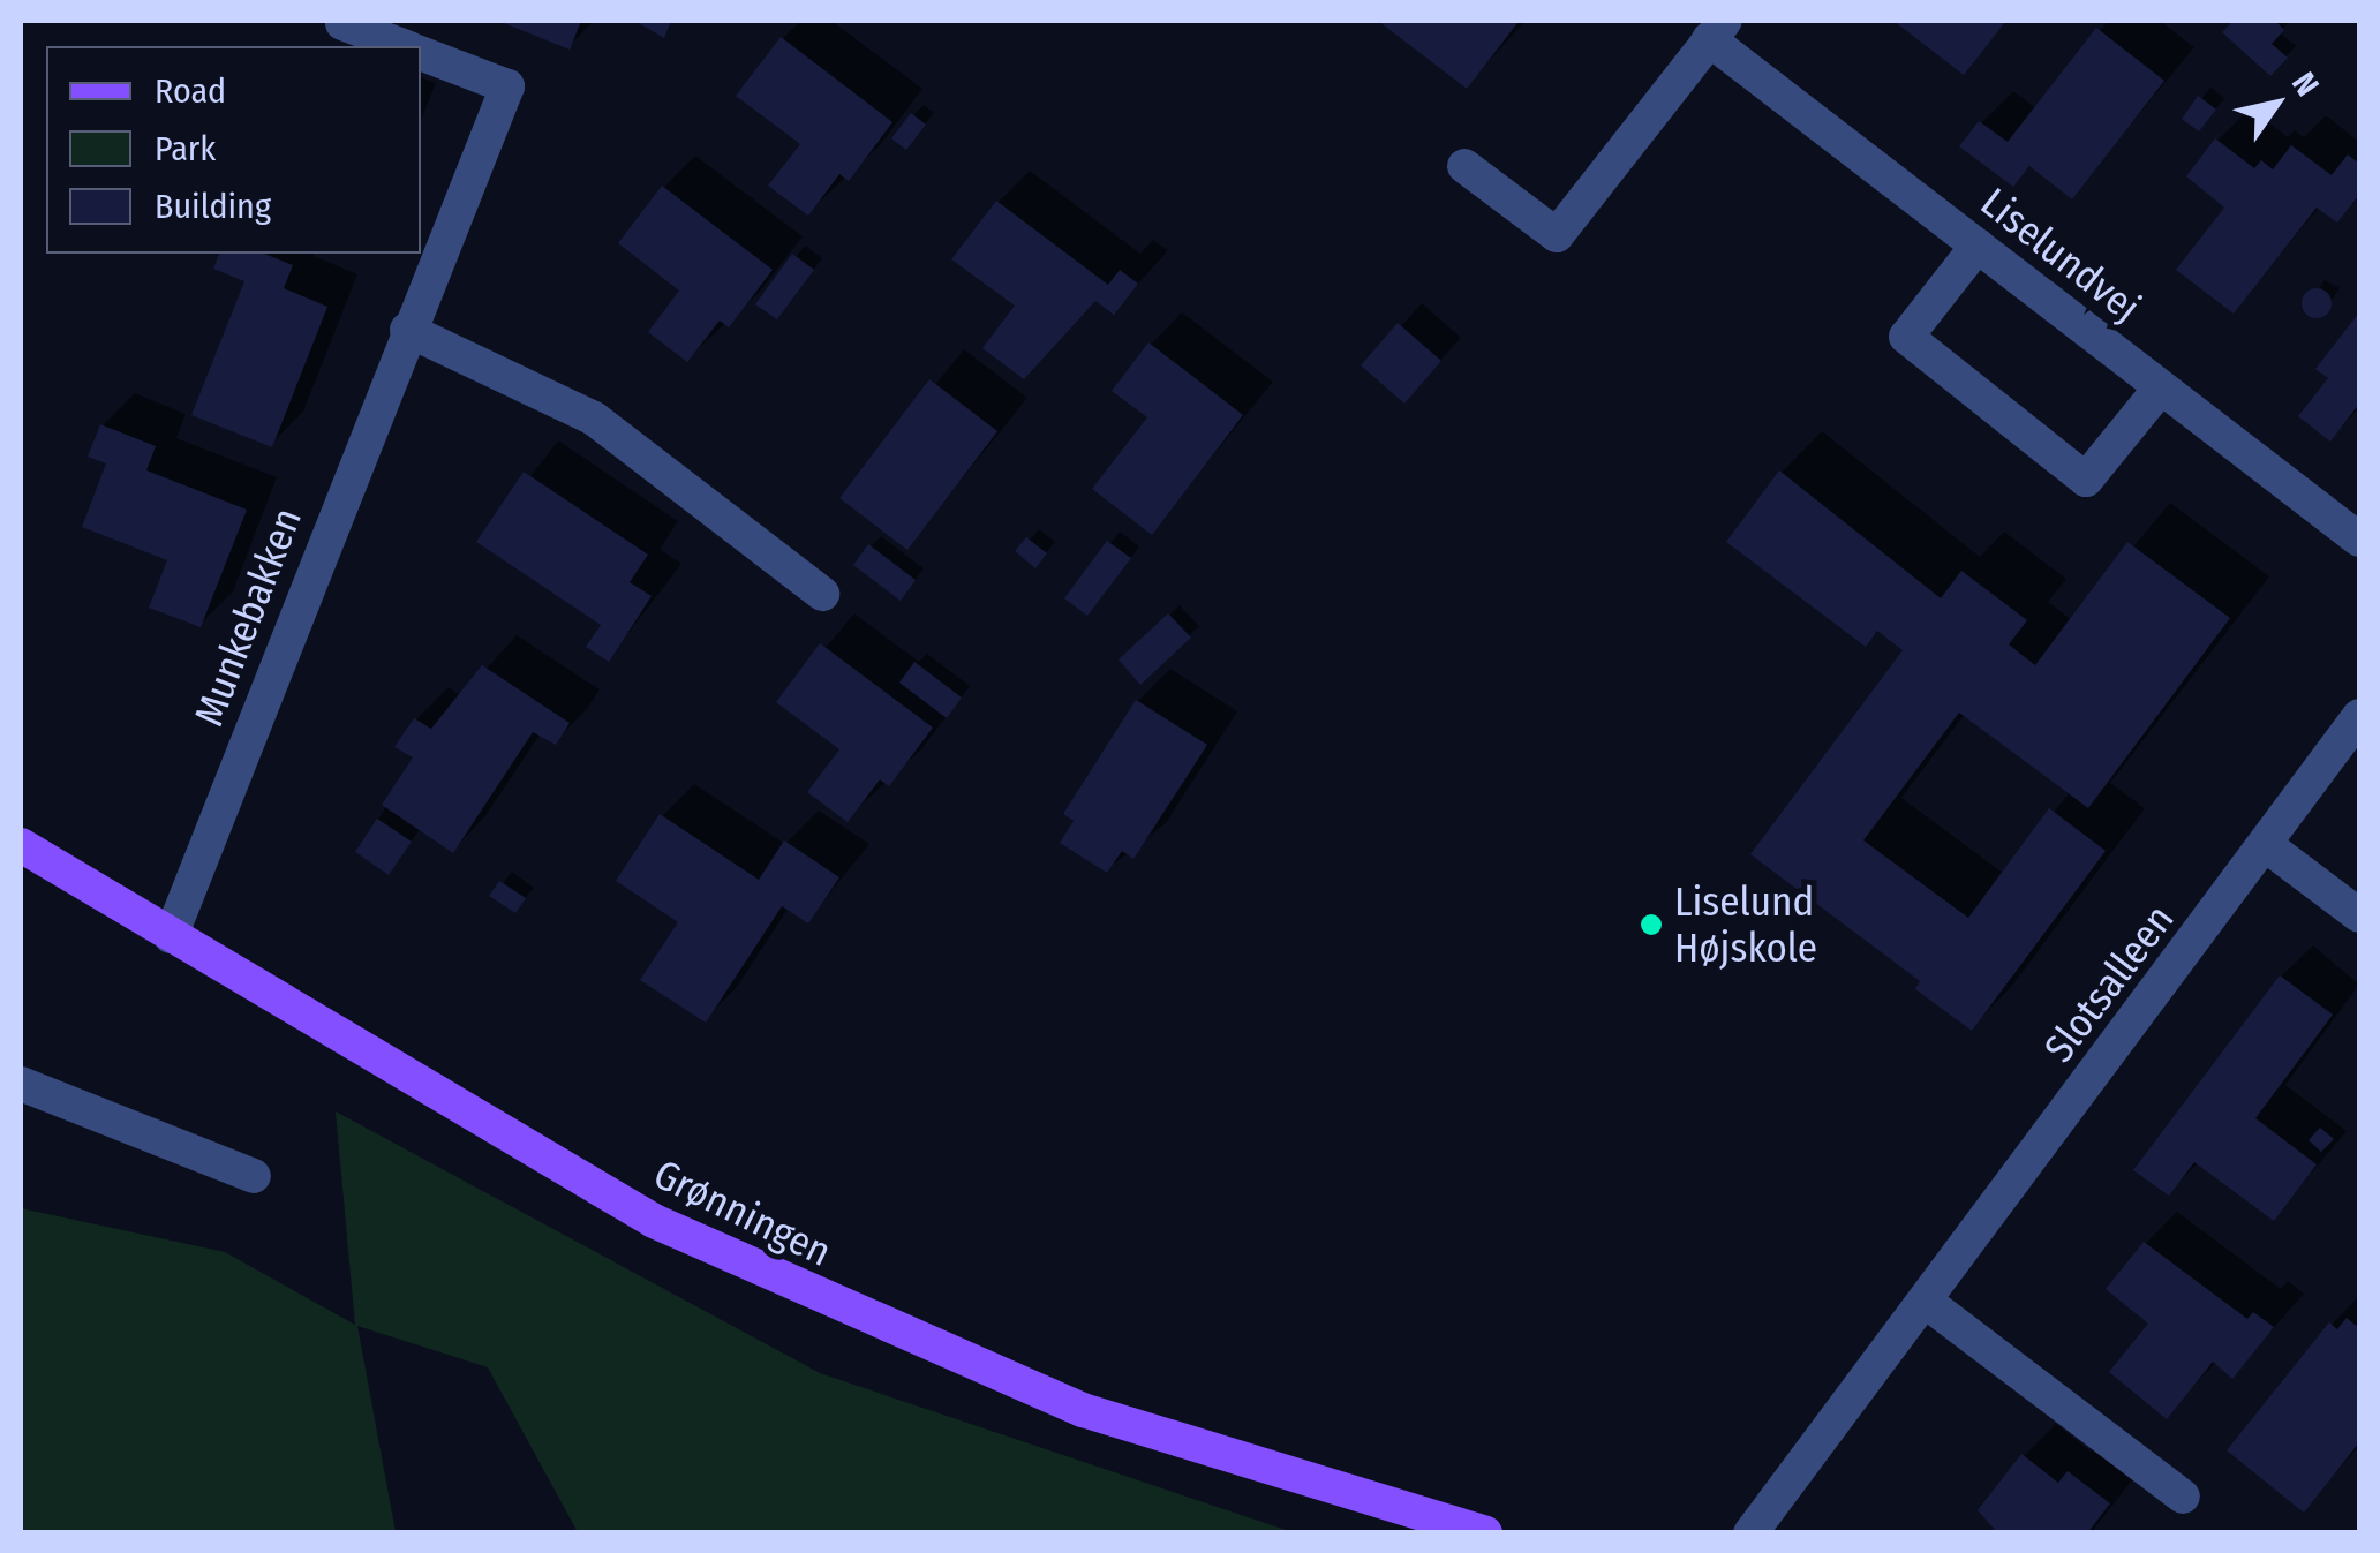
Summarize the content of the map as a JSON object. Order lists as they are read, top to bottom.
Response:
{
  "streets": {
    "main road": ["Grønningen"],
    "street": ["Liselundvej", "Munkebakken", "Slotsalleen"]
  },
  "crossings": [
    ["Munkebakken", "Grønningen"]
  ],
  "places": ["Liselund Højskole"],
  "legend": ["Road", "Park", "Building"],
  "north": "top right"
}
